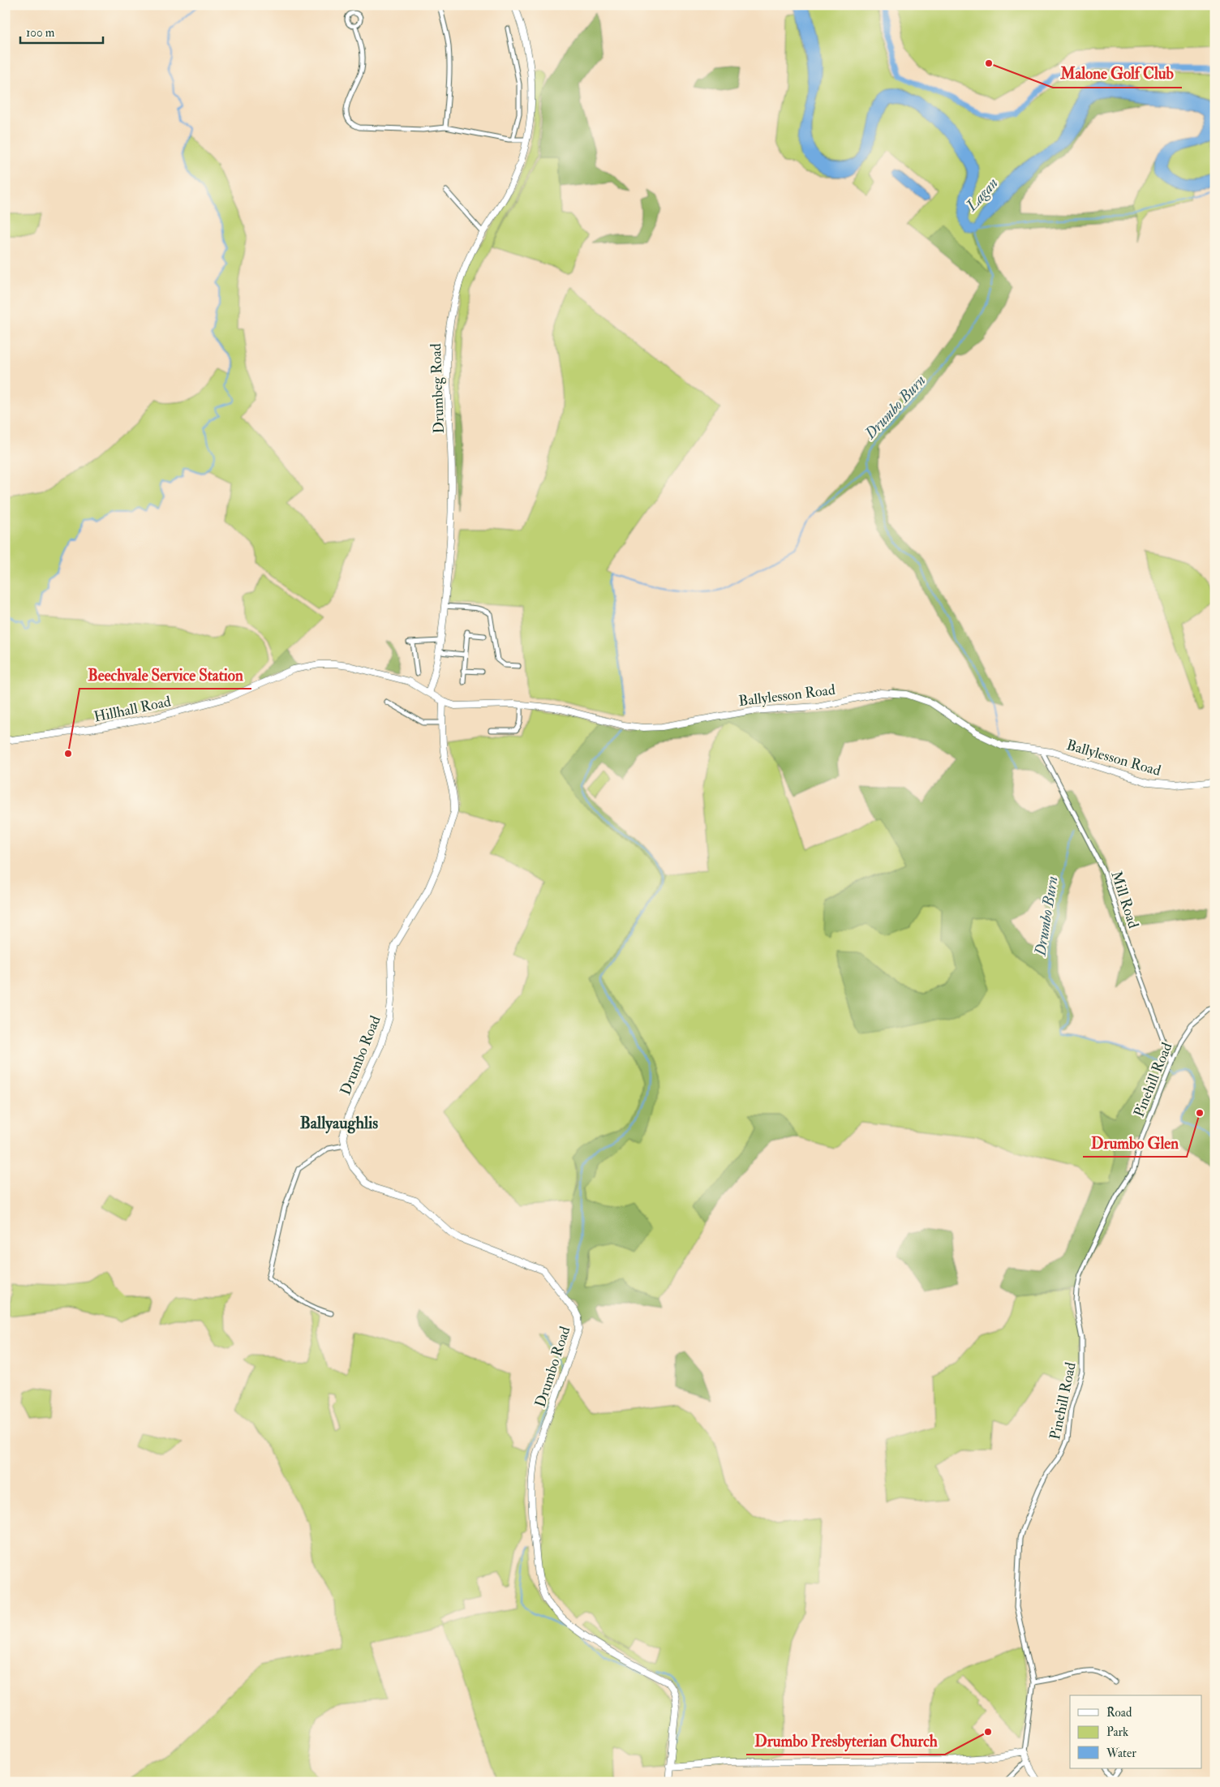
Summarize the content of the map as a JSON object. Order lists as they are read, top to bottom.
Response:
{
  "streets": {
    "street": [
      "Drumbeg Road",
      "Ballylesson Road",
      "Hillhall Road",
      "Mill Road",
      "Drumbo Road",
      "Pinehill Road"
    ]
  },
  "crossings": [
    ["Drumbeg Road", "Hillhall Road"],
    ["Ballylesson Road", "Hillhall Road"],
    ["Ballylesson Road", "Mill Road"],
    ["Ballylesson Road", "Drumbo Road"],
    ["Hillhall Road", "Drumbo Road"],
    ["Mill Road", "Pinehill Road"]
  ],
  "districts": ["Ballyaughlis"],
  "water": ["Lagan", "Drumbo Burn"],
  "places": [
    "Malone Golf Club",
    "Beechvale Service Station",
    "Drumbo Glen",
    "Drumbo Presbyterian Church"
  ],
  "legend": ["Road", "Park", "Water"],
  "scale_bar": "100 m"
}
